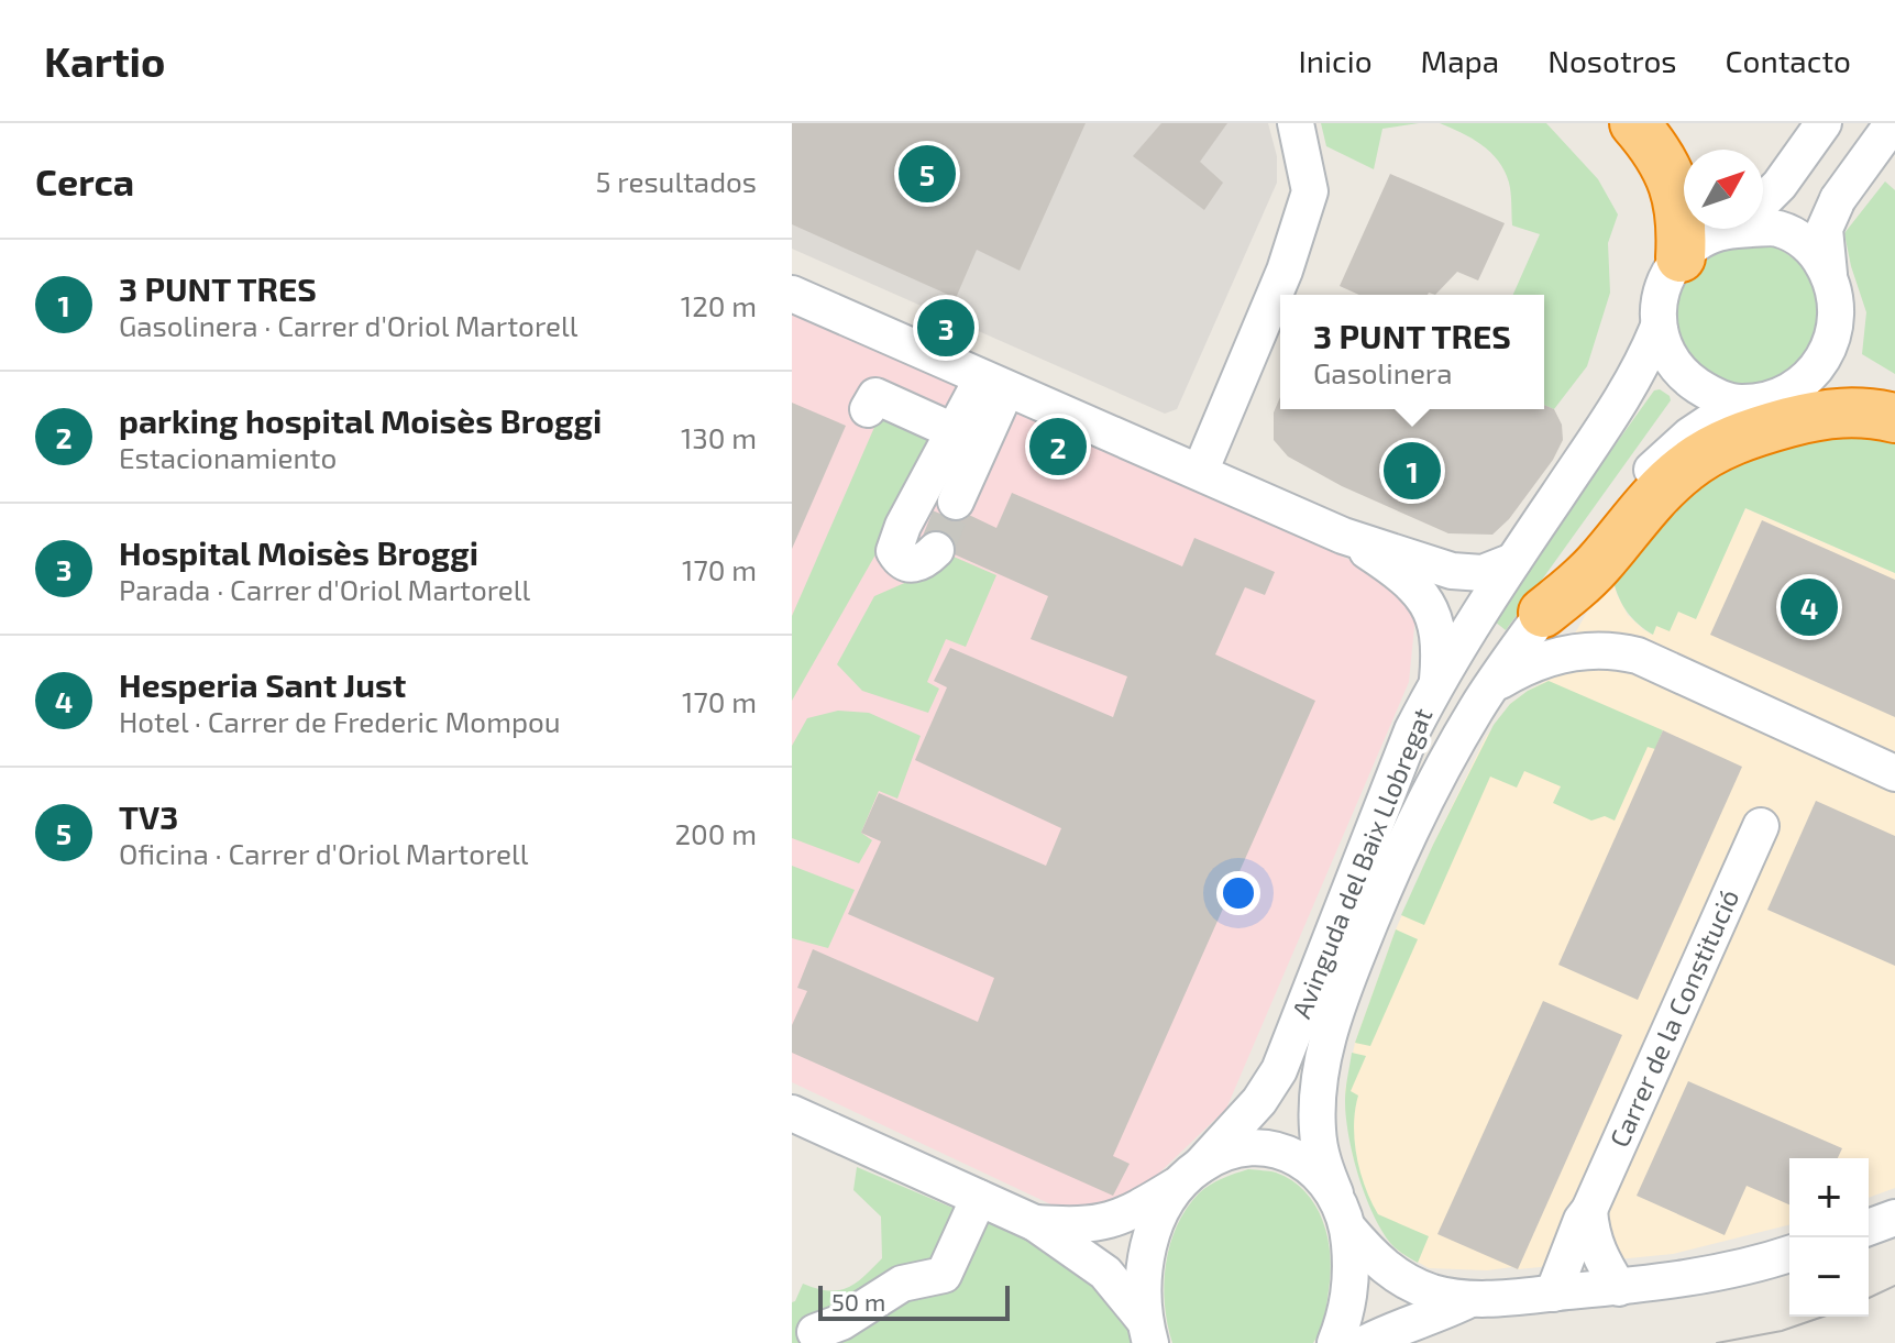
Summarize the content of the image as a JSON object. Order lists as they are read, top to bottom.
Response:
{
  "streets": {
    "street": ["Avinguda del Baix Llobregat", "Carrer de la Constitució"]
  },
  "scale_bar": "50 m",
  "north": "top right",
  "page": {
    "header": "Kartio",
    "nav": [
      "Inicio",
      "Mapa",
      "Nosotros",
      "Contacto"
    ],
    "heading": ["Cerca", "5 resultados"],
    "pins": [
      "5",
      "3",
      "2",
      "1",
      "4"
    ],
    "list": [
      {
        "mark": "1",
        "name": "3 PUNT TRES",
        "note": "Gasolinera · Carrer d'Oriol Martorell",
        "value": "120 m"
      },
      {
        "mark": "2",
        "name": "parking hospital Moisès Broggi",
        "note": "Estacionamiento",
        "value": "130 m"
      },
      {
        "mark": "3",
        "name": "Hospital Moisès Broggi",
        "note": "Parada · Carrer d'Oriol Martorell",
        "value": "170 m"
      },
      {
        "mark": "4",
        "name": "Hesperia Sant Just",
        "note": "Hotel · Carrer de Frederic Mompou",
        "value": "170 m"
      },
      {
        "mark": "5",
        "name": "TV3",
        "note": "Oficina · Carrer d'Oriol Martorell",
        "value": "200 m"
      }
    ],
    "popup": ["3 PUNT TRES", "Gasolinera"],
    "map_buttons": ["+", "−"],
    "scale": "50 m"
  }
}
